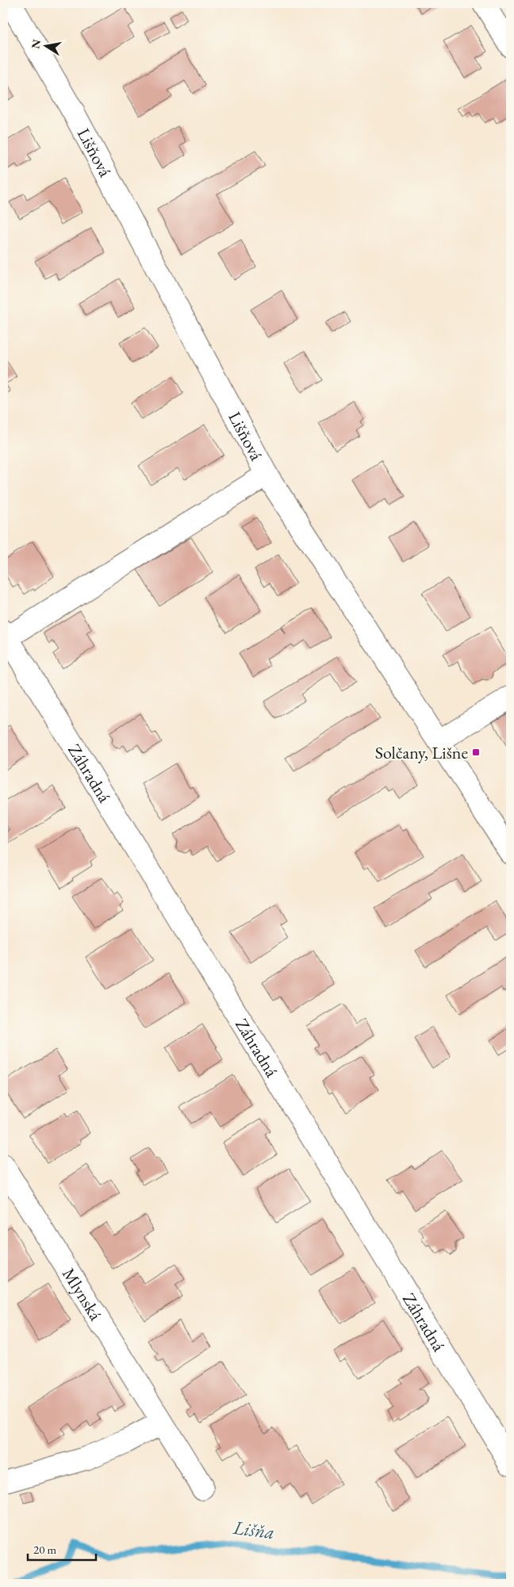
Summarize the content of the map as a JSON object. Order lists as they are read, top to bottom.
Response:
{
  "streets": {
    "street": ["Lišňová", "Záhradná", "Mlynská"]
  },
  "water": ["Lišňa"],
  "places": {
    "transit": ["Solčany, Lišne"]
  },
  "scale_bar": "20 m",
  "north": "left"
}
